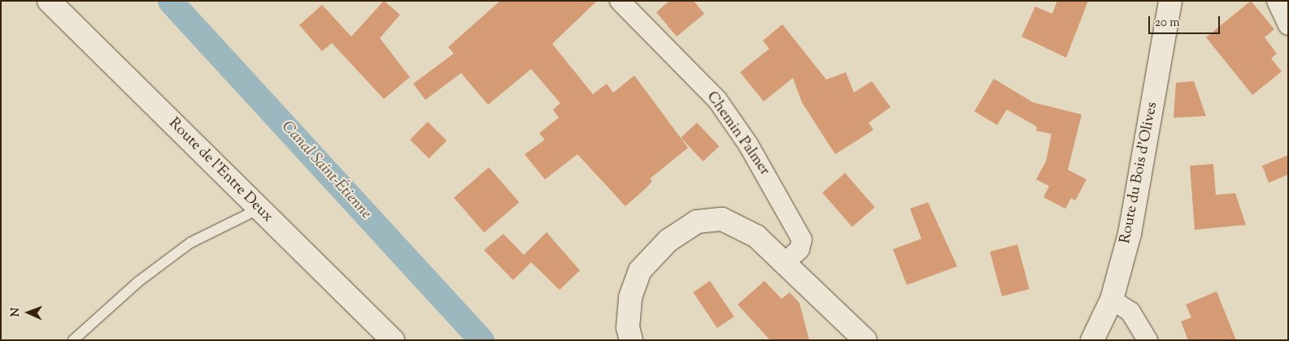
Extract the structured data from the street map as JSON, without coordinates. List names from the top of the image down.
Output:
{
  "streets": {
    "street": ["Chemin Palmer", "Route de l'Entre Deux", "Route du Bois d'Olives"]
  },
  "water": ["Canal Saint-Étienne"],
  "scale_bar": "20 m",
  "north": "left"
}
